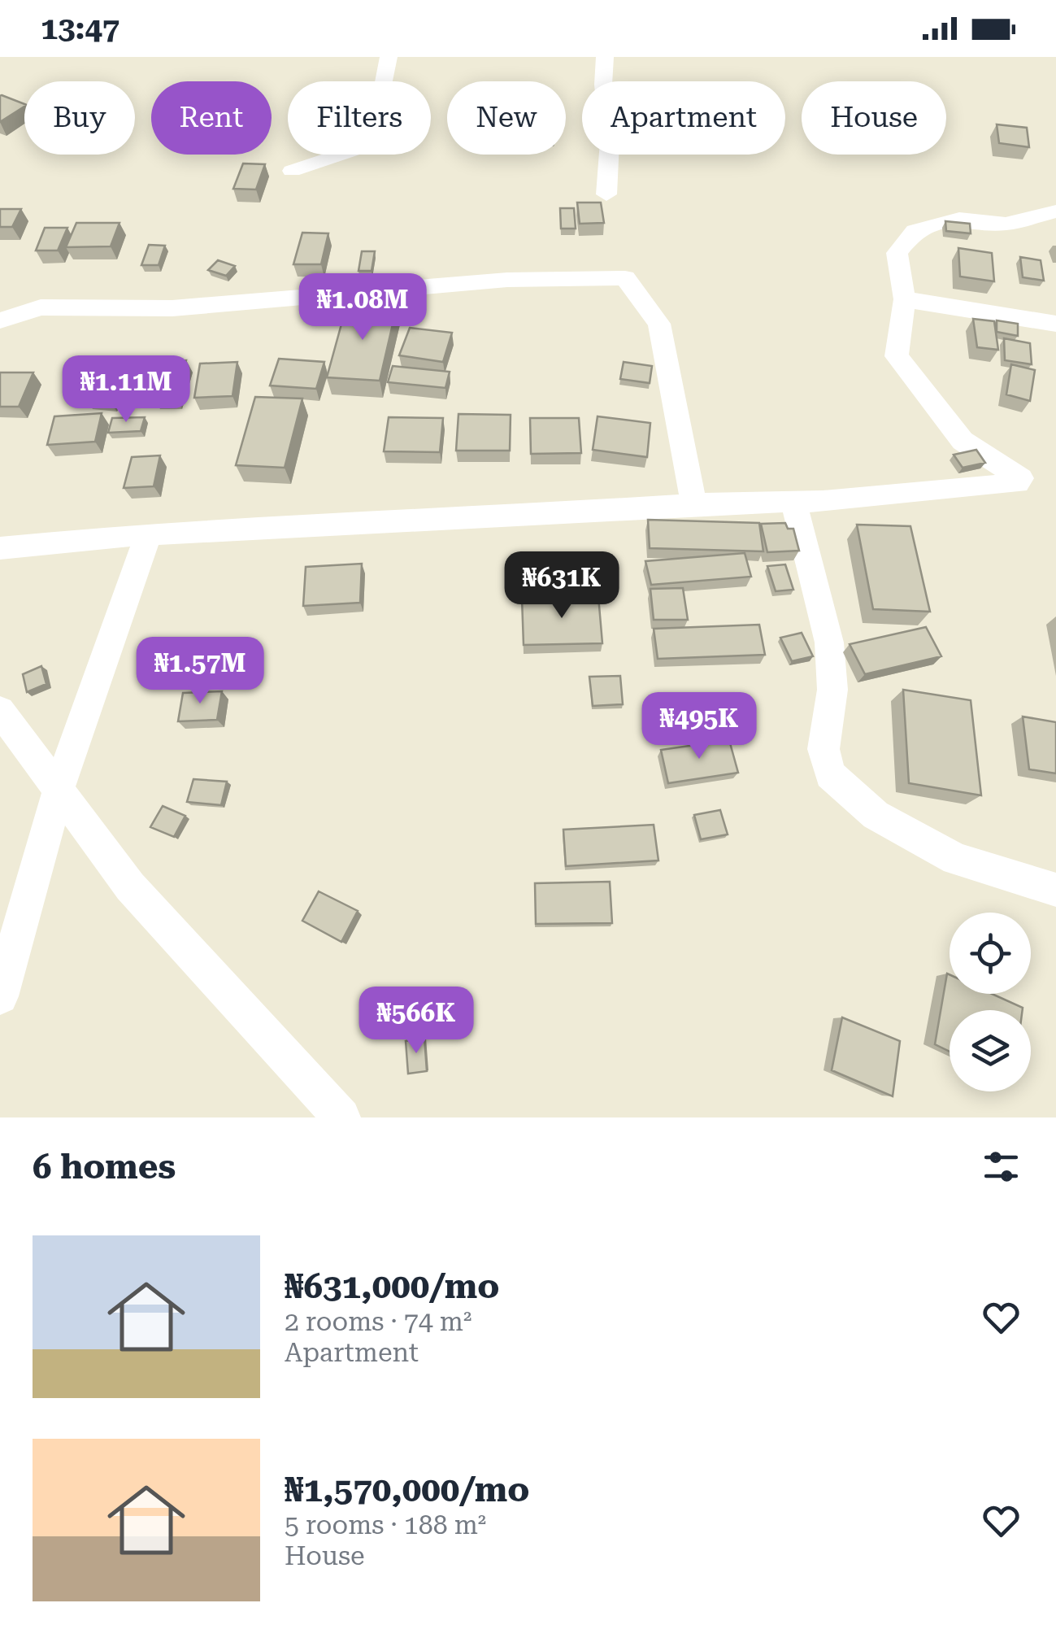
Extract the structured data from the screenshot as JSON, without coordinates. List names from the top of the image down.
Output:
{
  "page": {
    "status": "13:47",
    "chip": [
      "Buy",
      "Rent",
      "Filters",
      "New",
      "Apartment",
      "House"
    ],
    "price": [
      "₦1.08M",
      "₦1.11M",
      "₦631K",
      "₦1.57M",
      "₦495K",
      "₦566K"
    ],
    "heading": "6 homes",
    "list": [
      {
        "name": "₦631,000/mo",
        "note": "2 rooms · 74 m² · Apartment"
      },
      {
        "name": "₦1,570,000/mo",
        "note": "5 rooms · 188 m² · House"
      }
    ]
  }
}
